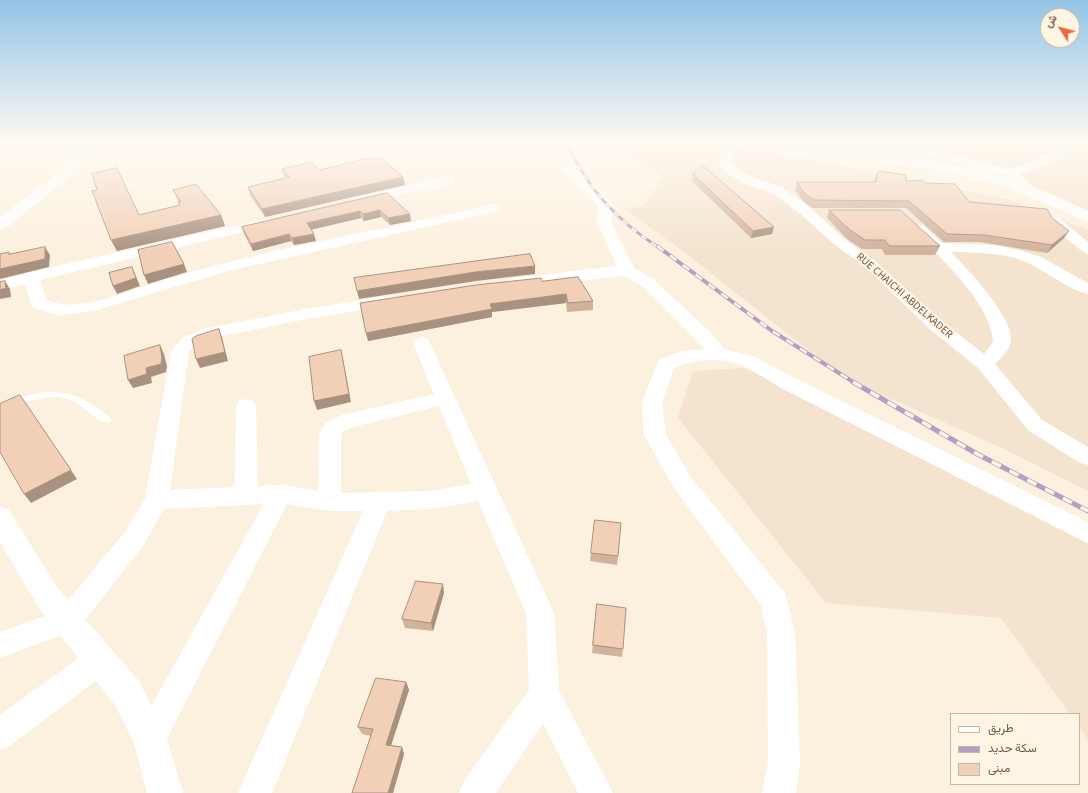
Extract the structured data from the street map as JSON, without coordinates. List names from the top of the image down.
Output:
{
  "streets": {
    "street": ["RUE CHAICHI ABDELKADER"]
  },
  "legend": ["طريق", "سكة حديد", "مبنى"],
  "north": "top left"
}
